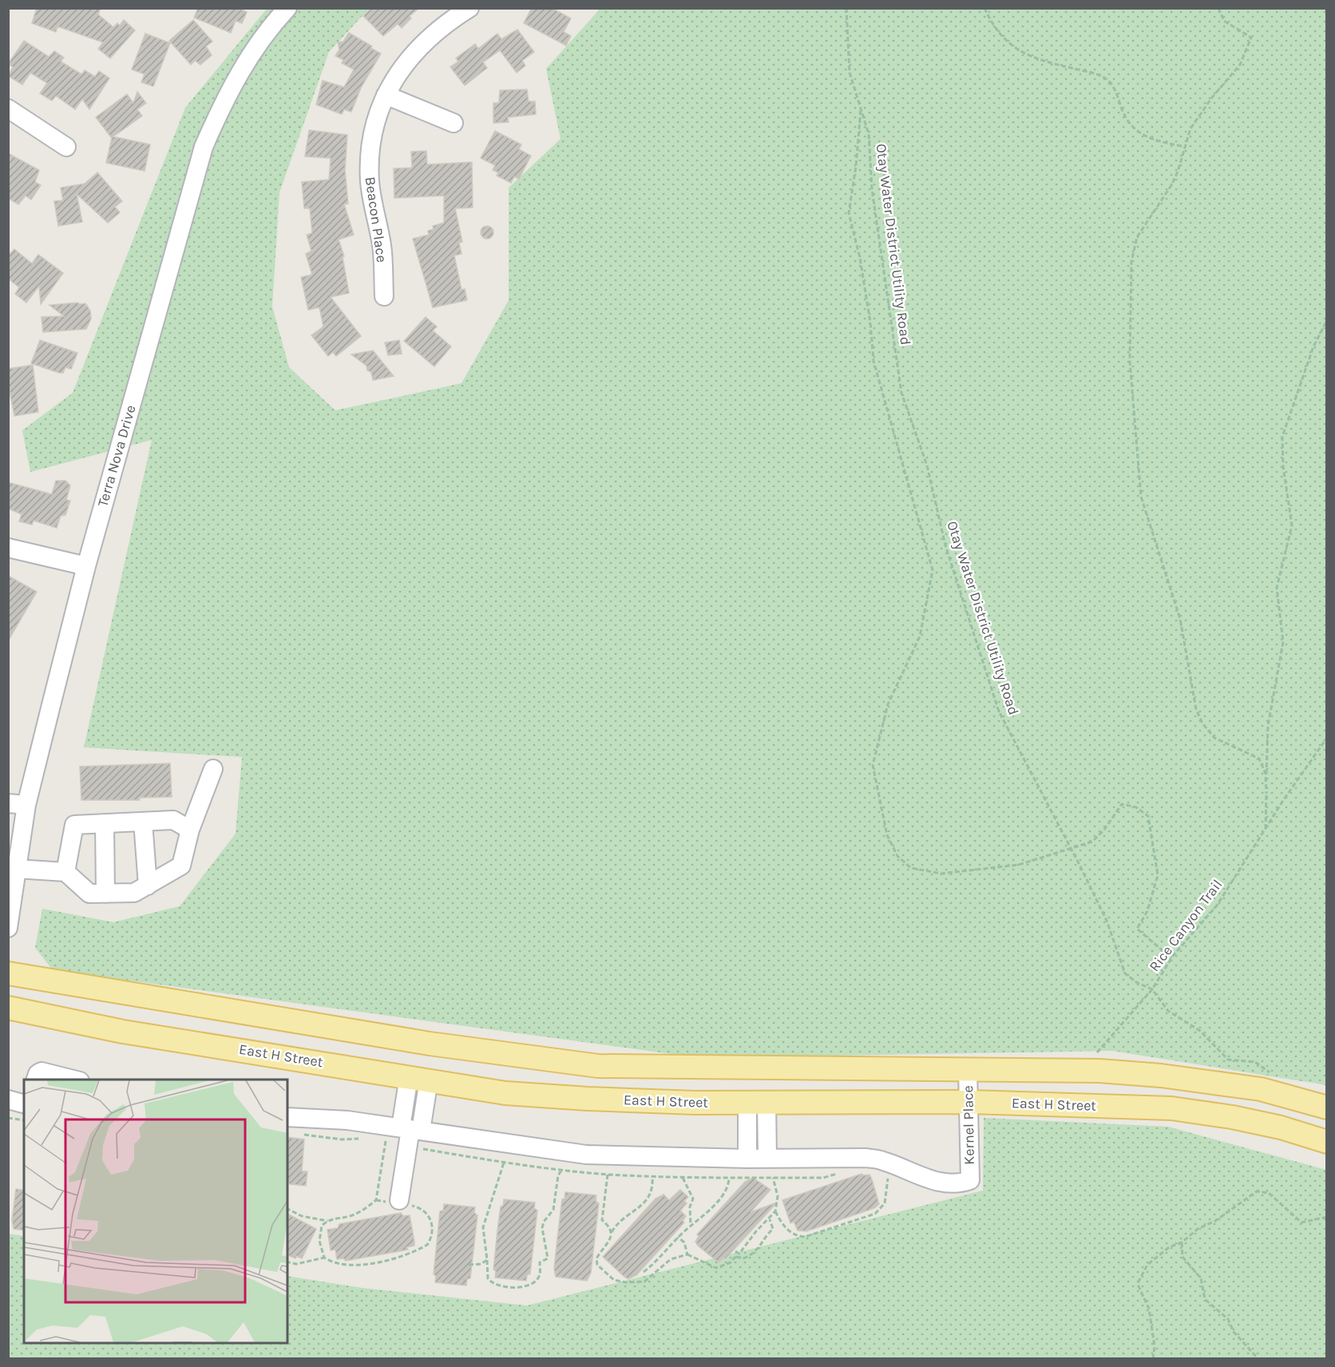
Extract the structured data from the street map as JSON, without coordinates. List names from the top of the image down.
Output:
{
  "streets": {
    "main road": ["East H Street"],
    "street": ["Beacon Place", "Terra Nova Drive", "Kernel Place"],
    "path": ["Otay Water District Utility Road", "Rice Canyon Trail"]
  },
  "crossings": [
    ["Otay Water District Utility Road", "Rice Canyon Trail"],
    ["East H Street", "Kernel Place"]
  ]
}
